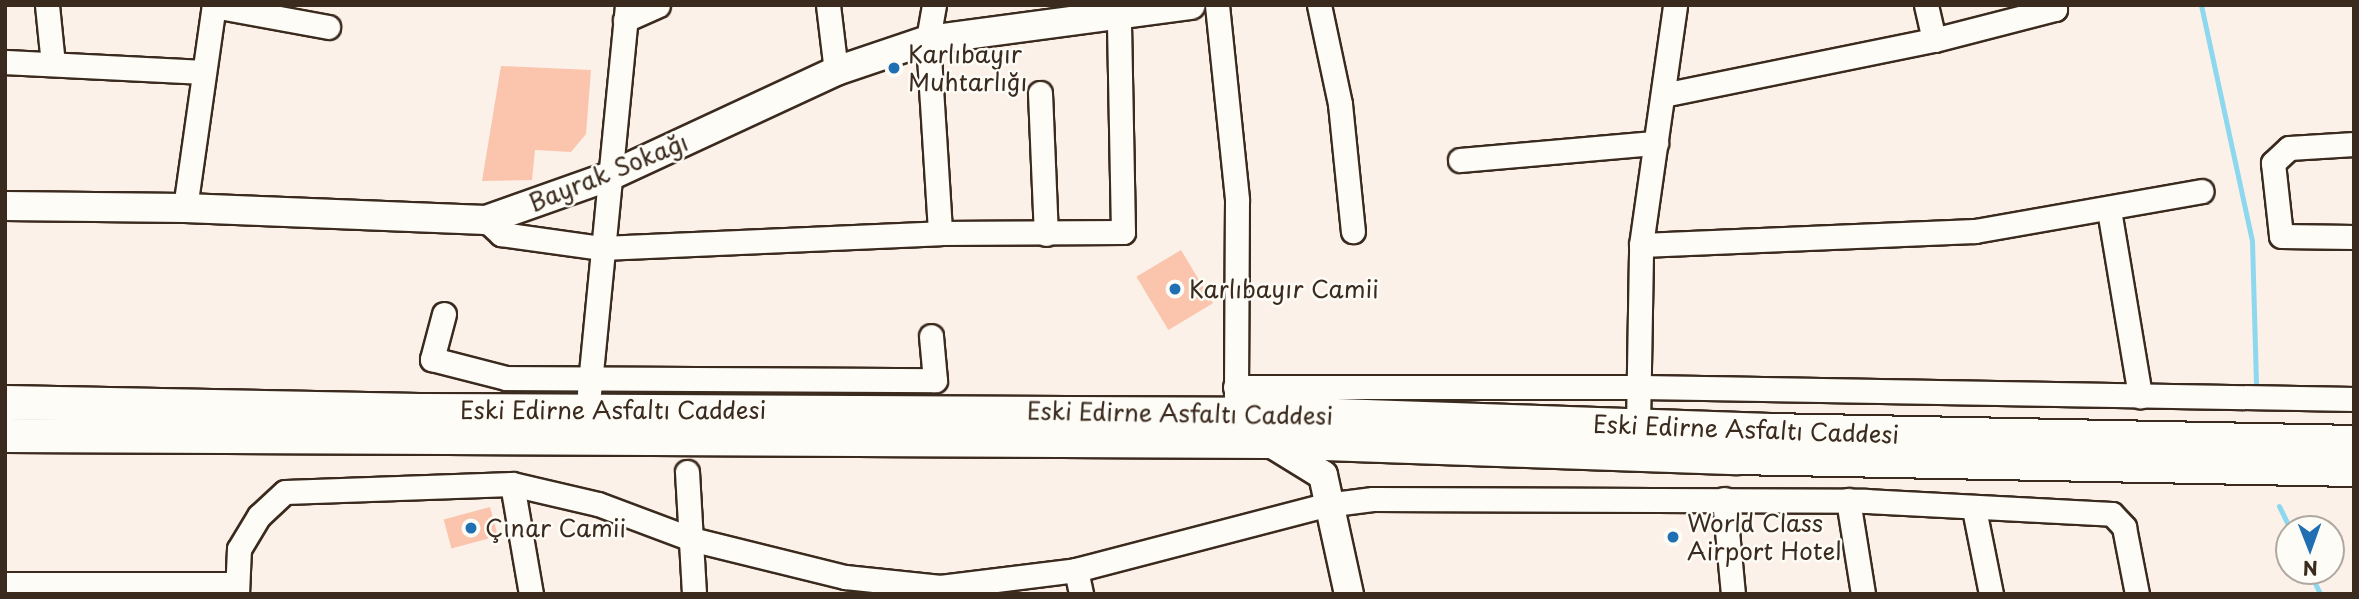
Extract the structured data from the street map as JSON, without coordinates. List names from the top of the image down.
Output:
{
  "streets": {
    "highway": ["Eski Edirne Asfaltı Caddesi"],
    "main road": ["Bayrak Sokağı"]
  },
  "places": [
    "Karlıbayır Muhtarlığı",
    "Karlıbayır Camii",
    "Çınar Camii",
    "World Class Airport Hotel"
  ],
  "north": "bottom"
}
